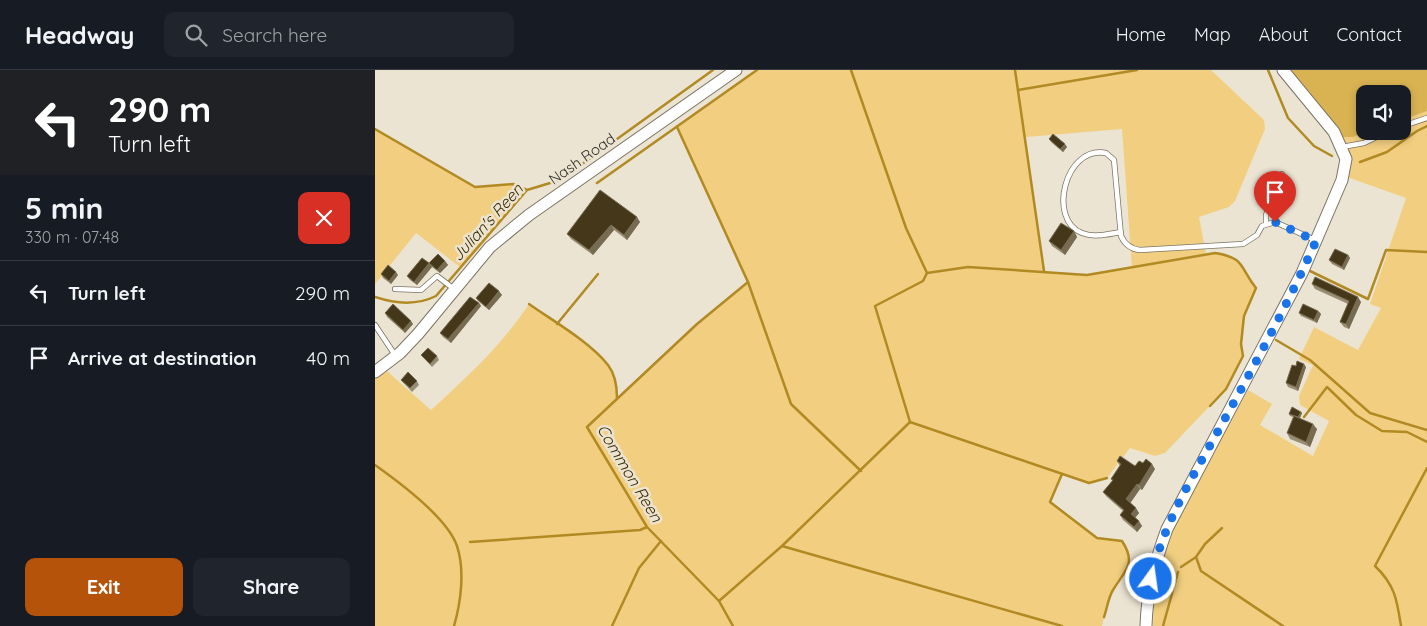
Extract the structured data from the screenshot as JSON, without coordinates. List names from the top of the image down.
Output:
{
  "streets": {
    "street": ["Nash Road"]
  },
  "water": ["Julian's Reen", "Common Reen"],
  "page": {
    "header": "Headway",
    "search": "Search here",
    "nav": [
      "Home",
      "Map",
      "About",
      "Contact"
    ],
    "turn": ["290 m", "Turn left"],
    "heading": ["5 min", "330 m · 07:48"],
    "list": [
      {
        "name": "Turn left",
        "value": "290 m"
      },
      {
        "name": "Arrive at destination",
        "value": "40 m"
      }
    ],
    "buttons": ["Exit", "Share"]
  }
}
